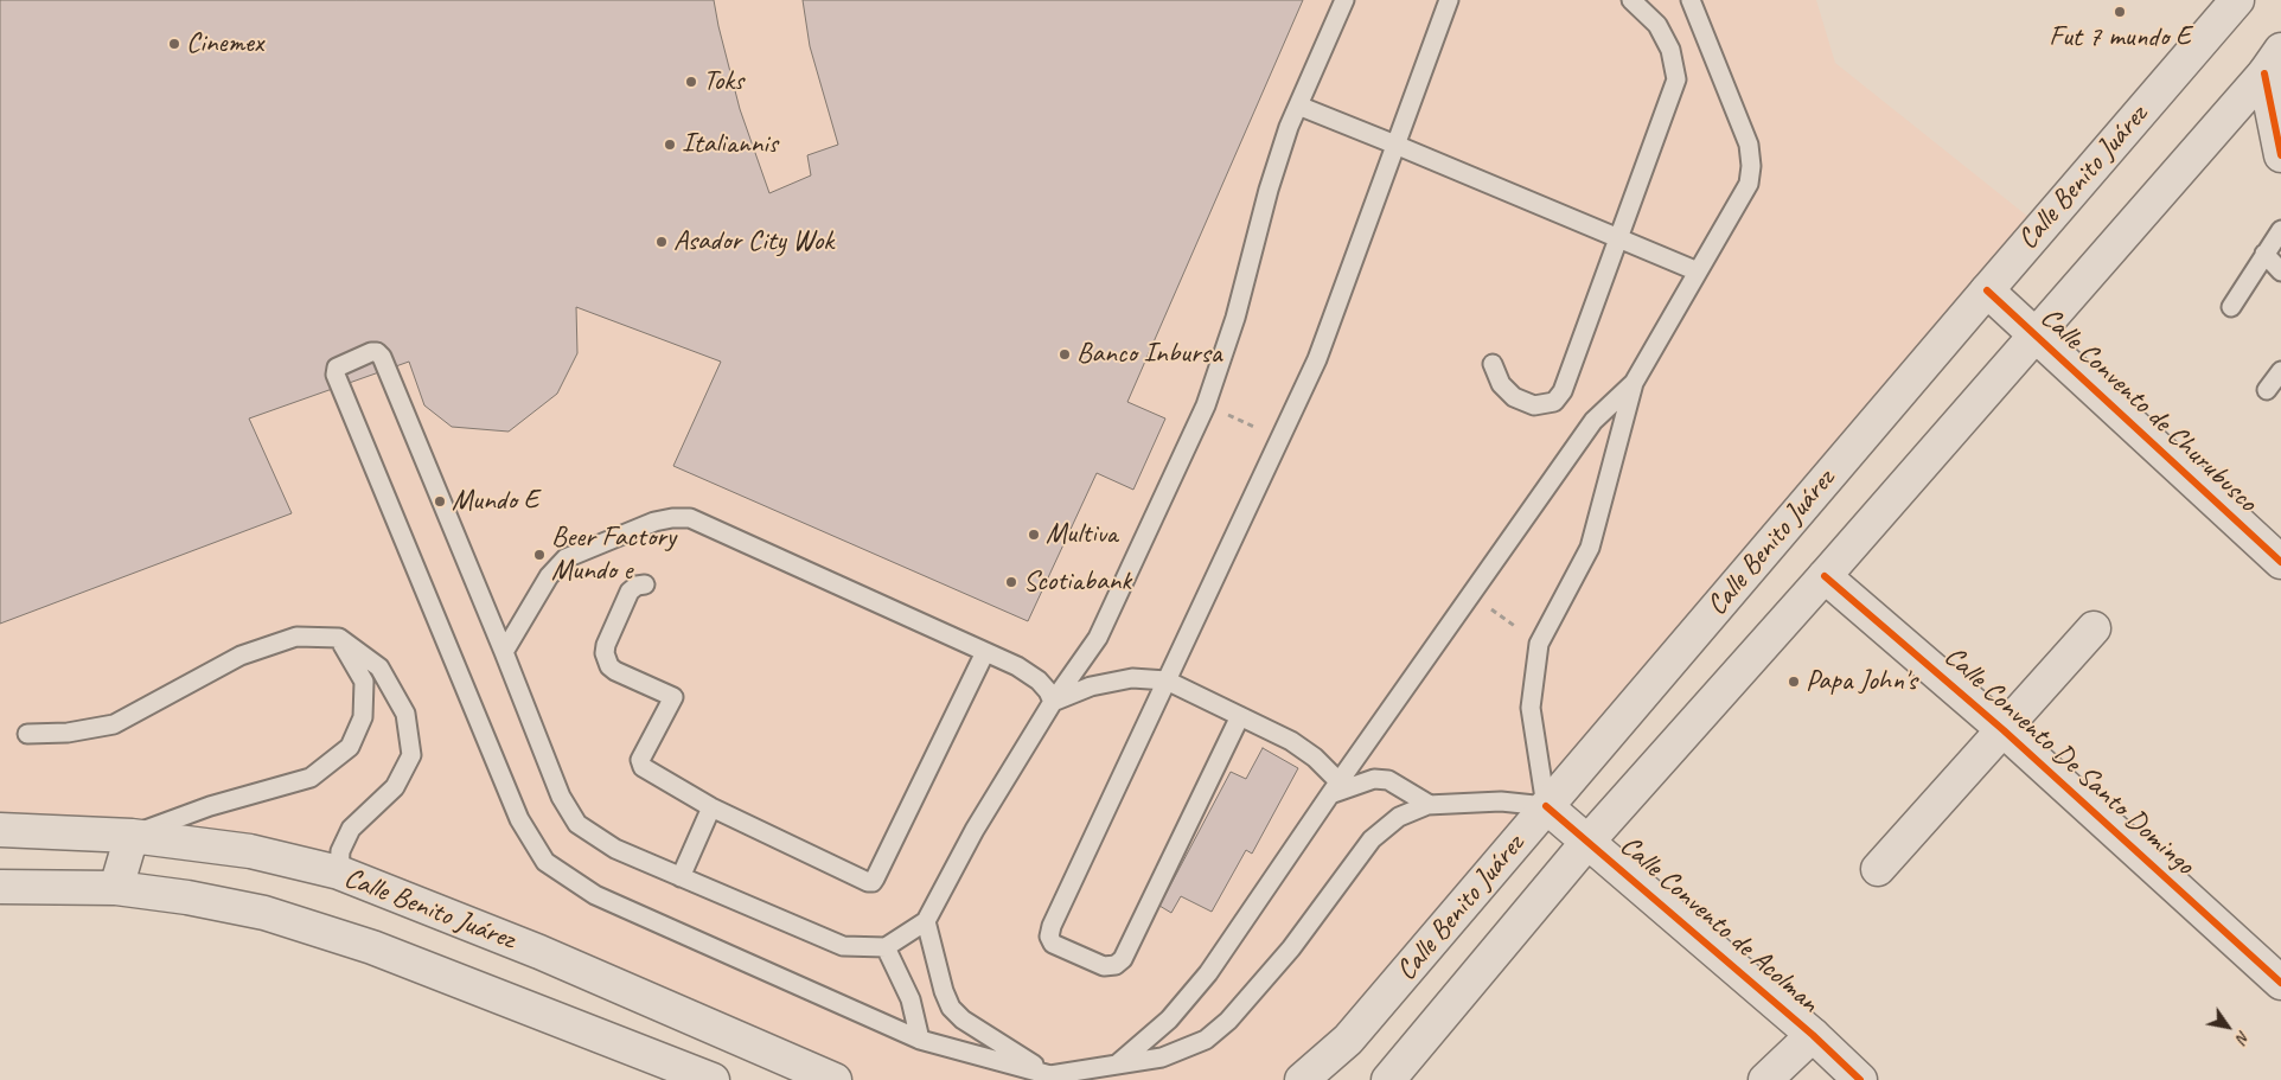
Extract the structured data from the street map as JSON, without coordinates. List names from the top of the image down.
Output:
{
  "streets": {
    "main road": [
      "Calle Benito Juárez",
      "Calle Convento de Churubusco",
      "Calle Convento De Santo Domingo",
      "Calle Convento de Acolman"
    ]
  },
  "crossings": [
    ["Calle Benito Juárez", "Calle Convento de Churubusco"],
    ["Calle Benito Juárez", "Calle Convento De Santo Domingo"],
    ["Calle Benito Juárez", "Calle Convento de Acolman"]
  ],
  "places": [
    "Fut 7 mundo E",
    "Cinemex",
    "Toks",
    "Italiannis",
    "Asador City Wok",
    "Banco Inbursa",
    "Mundo E",
    "Multiva",
    "Beer Factory Mundo e",
    "Scotiabank",
    "Papa John's"
  ],
  "north": "bottom right"
}
